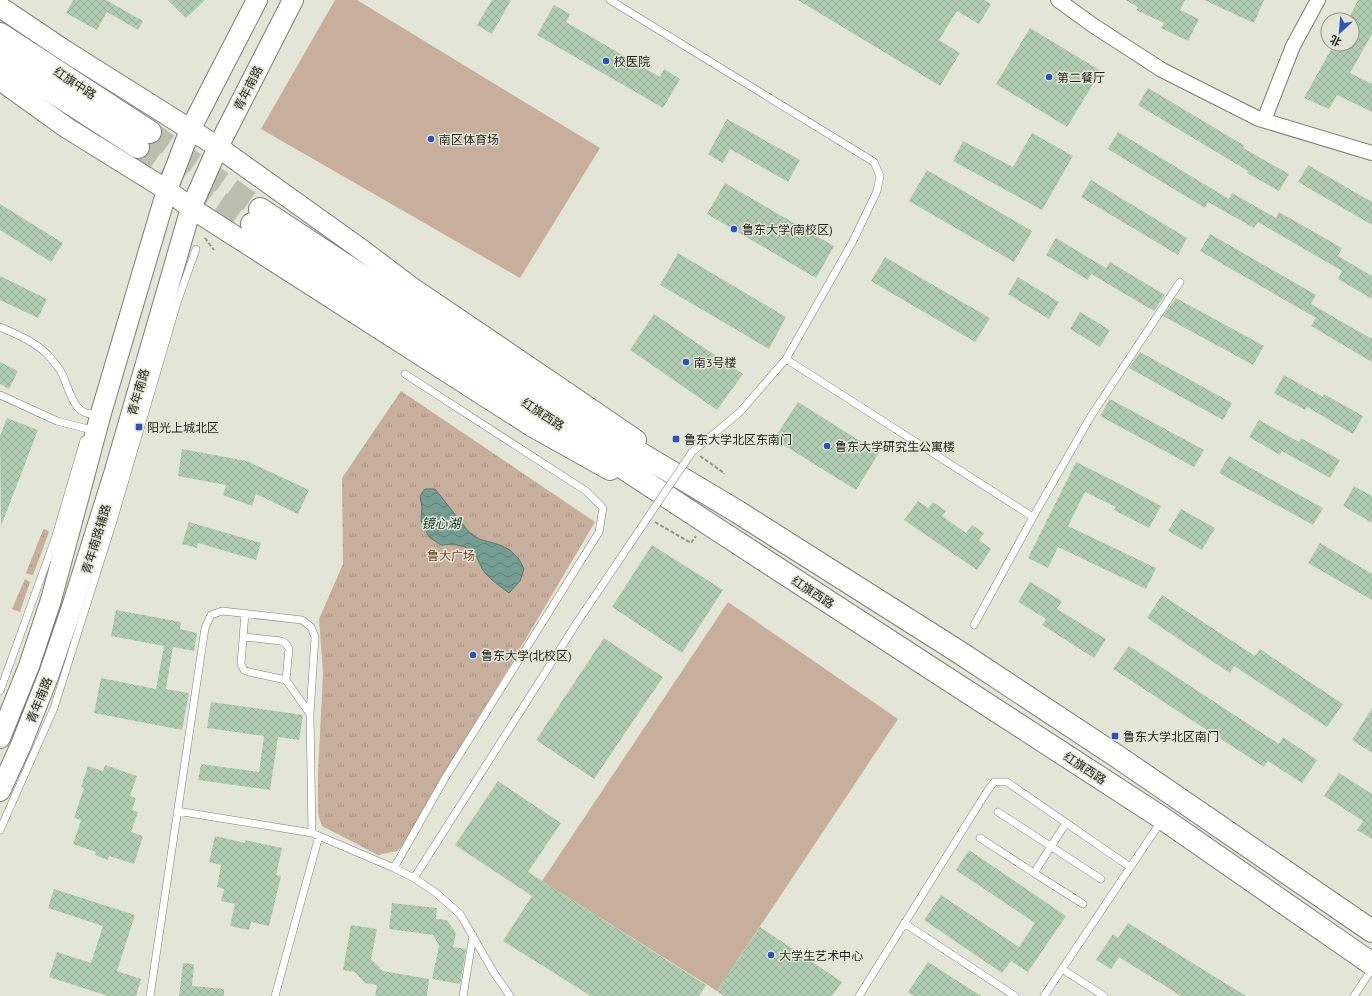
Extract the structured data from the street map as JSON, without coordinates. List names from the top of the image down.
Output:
{
  "streets": {
    "main road": ["红旗中路", "青年南路", "红旗西路"],
    "lane": ["青年南路辅路"]
  },
  "water": ["镜心湖"],
  "parks": ["鲁大广场"],
  "places": {
    "other": [
      "校医院",
      "第二餐厅",
      "南区体育场",
      "鲁东大学(南校区)",
      "南3号楼",
      "鲁东大学研究生公寓楼",
      "鲁东大学(北校区)",
      "大学生艺术中心"
    ],
    "transit": ["阳光上城北区", "鲁东大学北区东南门", "鲁东大学北区南门"]
  },
  "north": "bottom left"
}
